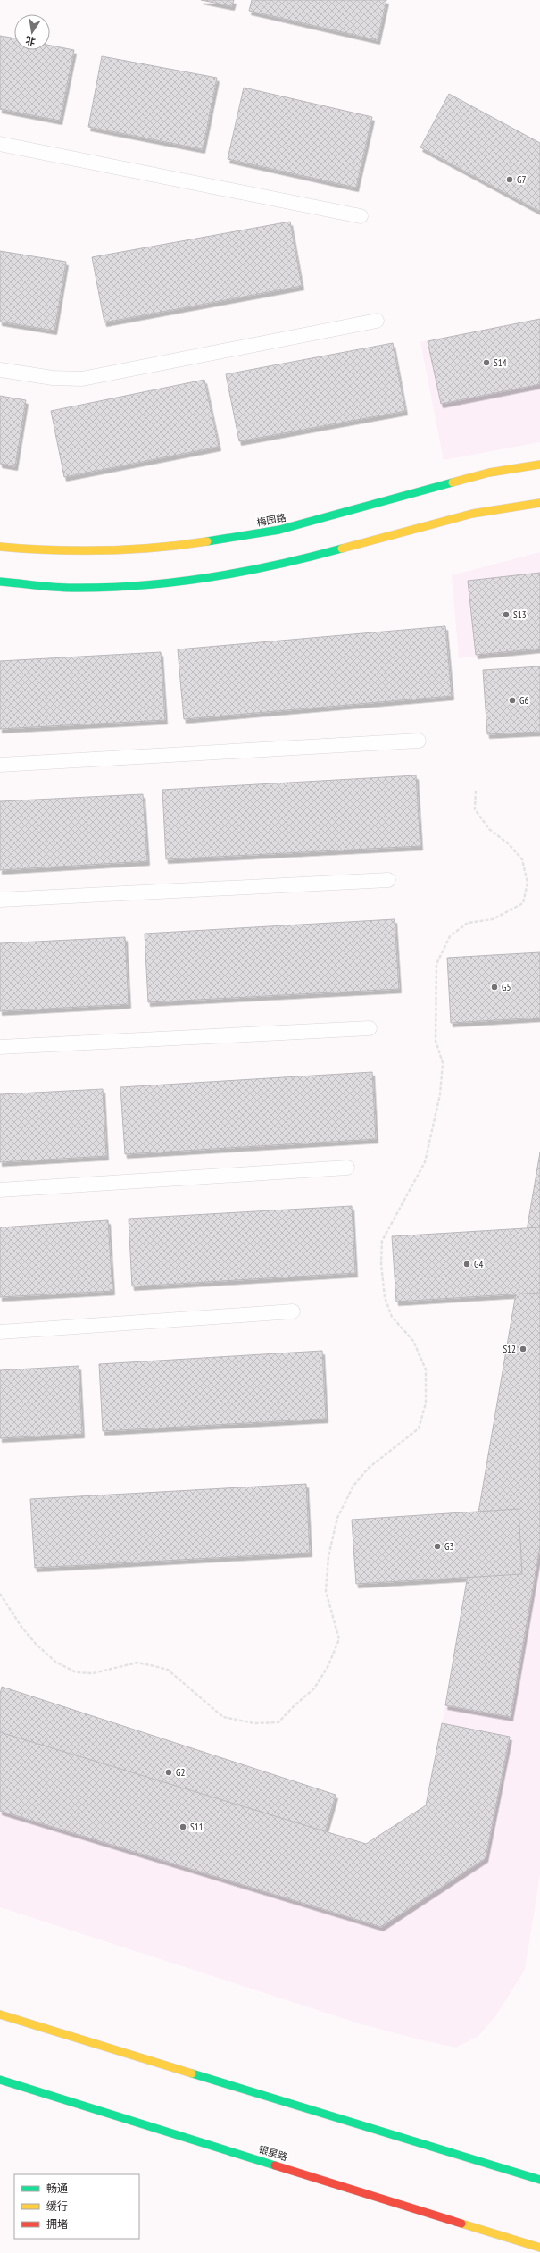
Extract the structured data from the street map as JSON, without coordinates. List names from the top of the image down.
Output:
{
  "streets": {
    "main road": ["梅园路", "银星路"]
  },
  "places": [
    "G7",
    "S14",
    "S13",
    "G6",
    "G5",
    "G4",
    "S12",
    "G3",
    "G2",
    "S11"
  ],
  "legend": ["畅通", "缓行", "拥堵"],
  "north": "bottom"
}
